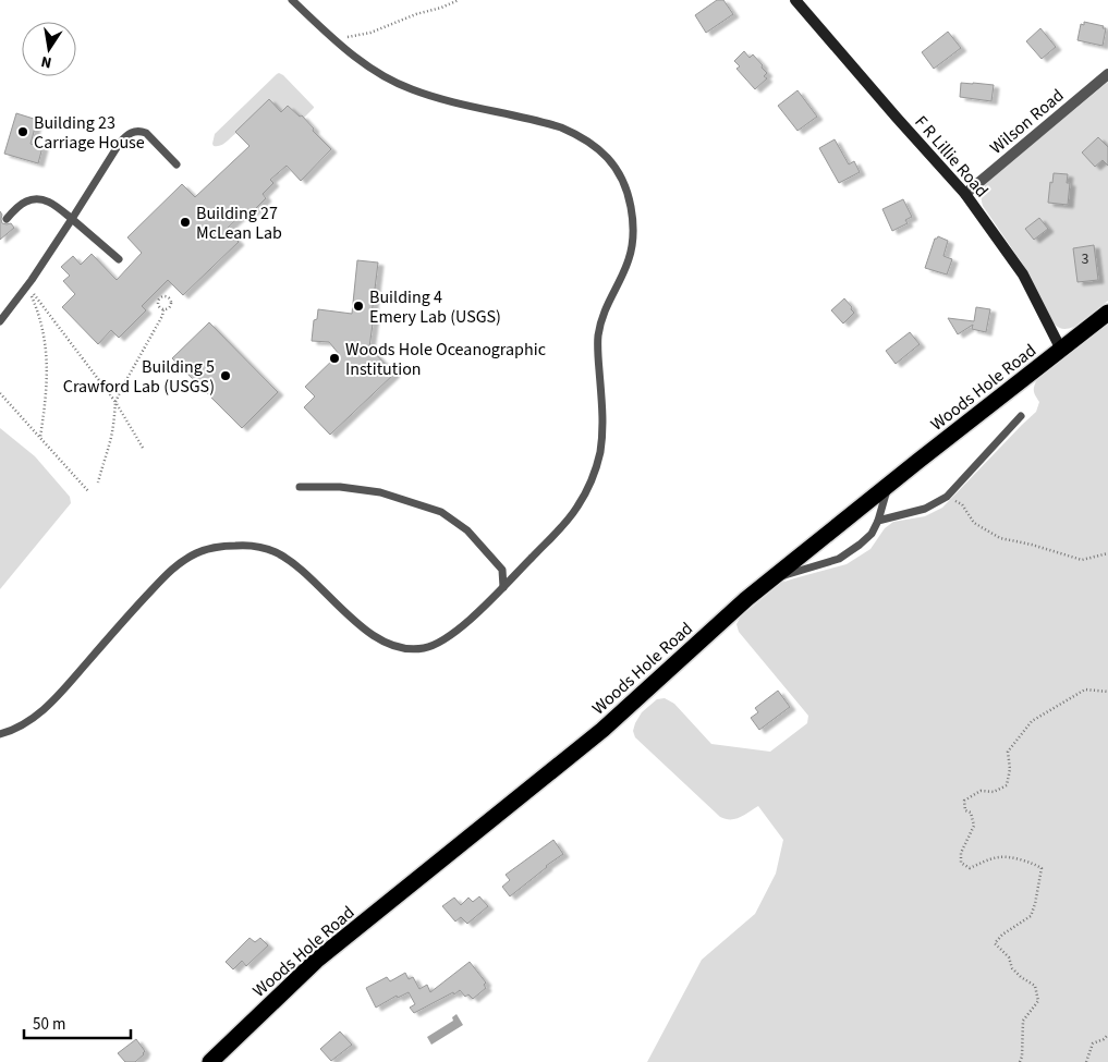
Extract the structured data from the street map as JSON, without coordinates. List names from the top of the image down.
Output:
{
  "streets": {
    "highway": ["Woods Hole Road"],
    "street": ["Wilson Road", "F R Lillie Road"]
  },
  "crossings": [
    ["Wilson Road", "F R Lillie Road"],
    ["F R Lillie Road", "Woods Hole Road"]
  ],
  "places": [
    "Building 23 Carriage House",
    "Building 27 McLean Lab",
    "Building 4 Emery Lab (USGS)",
    "Woods Hole Oceanographic Institution",
    "Building 5 Crawford Lab (USGS)"
  ],
  "house_numbers": ["3"],
  "scale_bar": "50 m",
  "north": "bottom"
}
